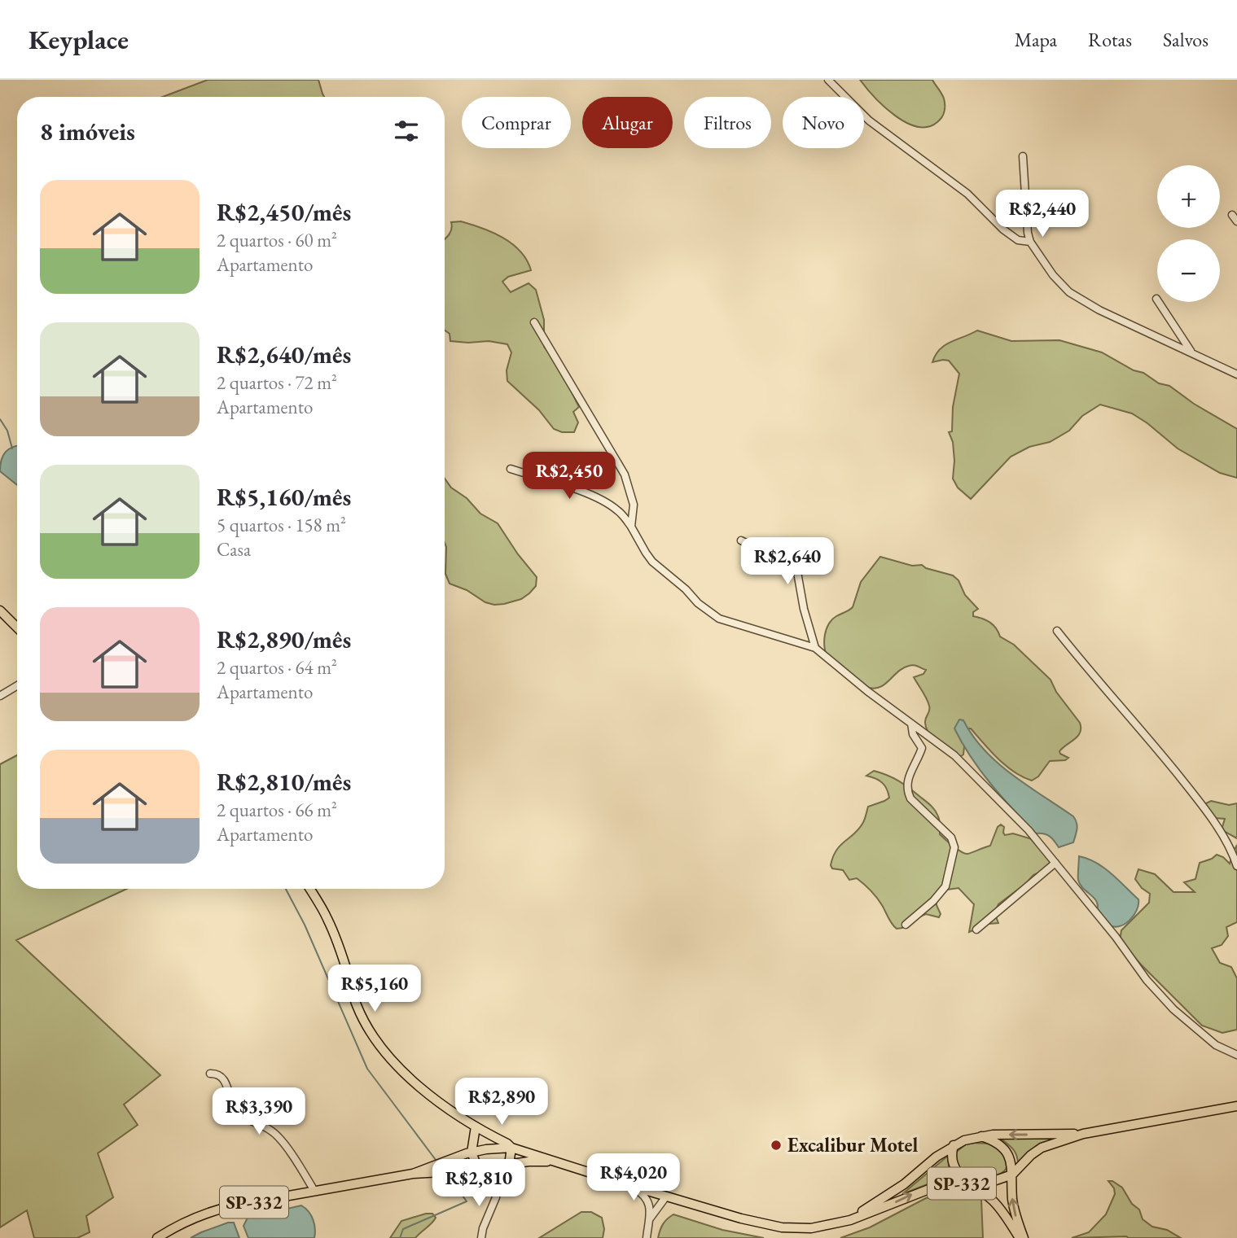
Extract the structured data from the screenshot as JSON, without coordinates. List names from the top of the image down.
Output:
{
  "streets": {
    "main road": ["SP-332"]
  },
  "places": ["Excalibur Motel"],
  "page": {
    "header": "Keyplace",
    "nav": ["Mapa", "Rotas", "Salvos"],
    "chip": [
      "Comprar",
      "Alugar",
      "Filtros",
      "Novo"
    ],
    "heading": "8 imóveis",
    "map_buttons": ["+", "−"],
    "list": [
      {
        "name": "R$2,450/mês",
        "note": "2 quartos · 60 m² · Apartamento"
      },
      {
        "name": "R$2,640/mês",
        "note": "2 quartos · 72 m² · Apartamento"
      },
      {
        "name": "R$5,160/mês",
        "note": "5 quartos · 158 m² · Casa"
      },
      {
        "name": "R$2,890/mês",
        "note": "2 quartos · 64 m² · Apartamento"
      },
      {
        "name": "R$2,810/mês",
        "note": "2 quartos · 66 m² · Apartamento"
      }
    ],
    "price": [
      "R$2,440",
      "R$2,450",
      "R$2,640",
      "R$5,160",
      "R$2,890",
      "R$3,390",
      "R$4,020",
      "R$2,810"
    ]
  }
}
